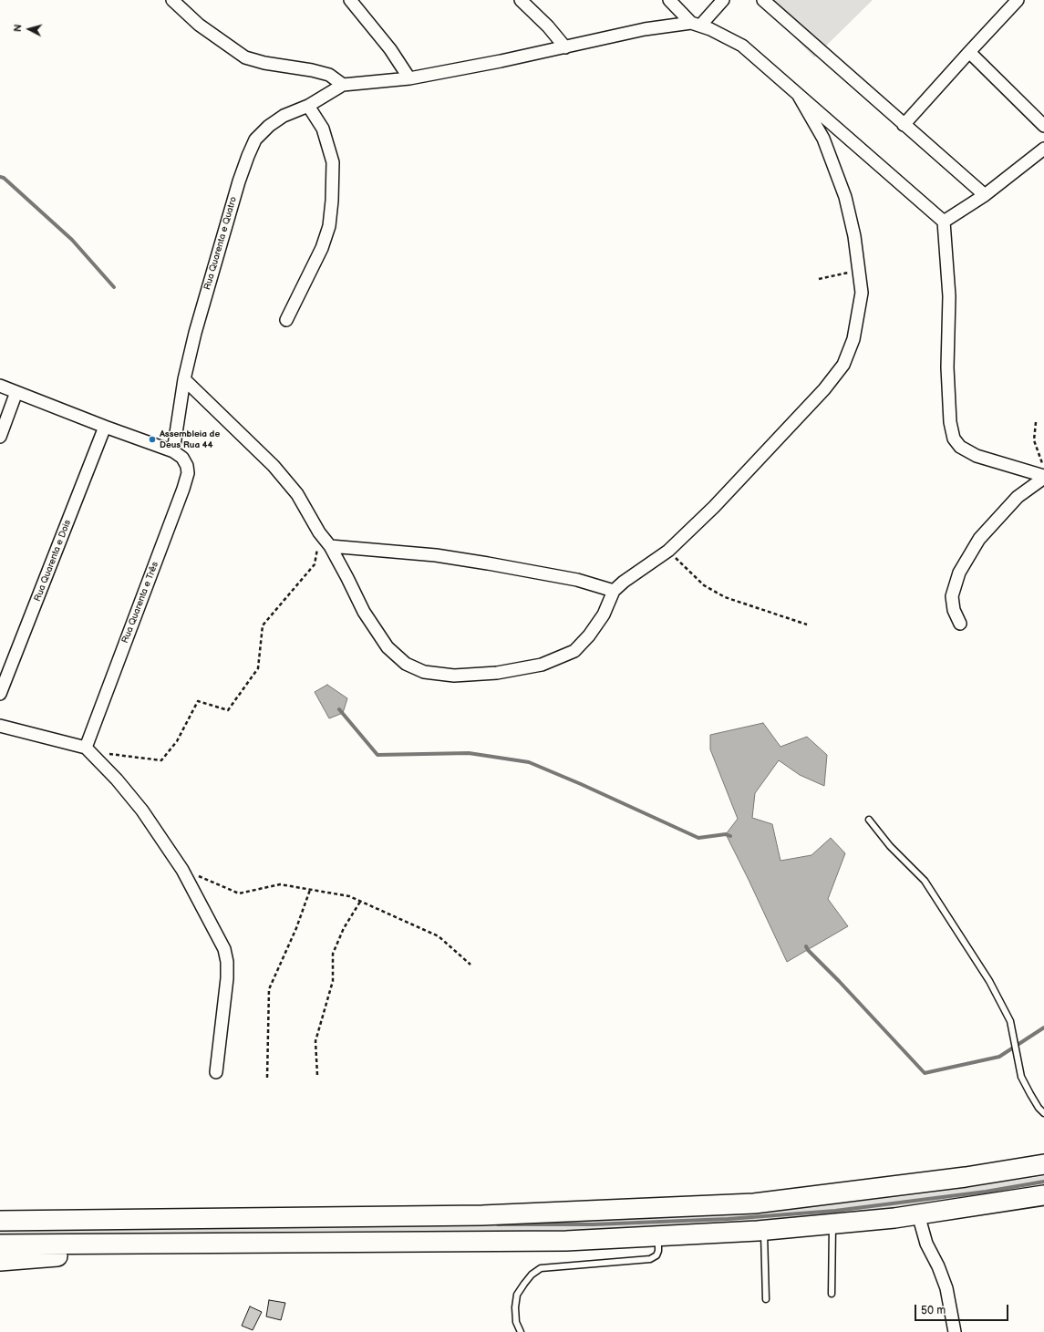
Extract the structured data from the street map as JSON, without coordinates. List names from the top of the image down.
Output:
{
  "streets": {
    "street": ["Rua Quarenta e Quatro", "Rua Quarenta e Dois", "Rua Quarenta e Três"]
  },
  "crossings": [
    ["Rua Quarenta e Quatro", "Rua Quarenta e Três"]
  ],
  "places": ["Assembleia de Deus Rua 44"],
  "scale_bar": "50 m",
  "north": "left"
}
